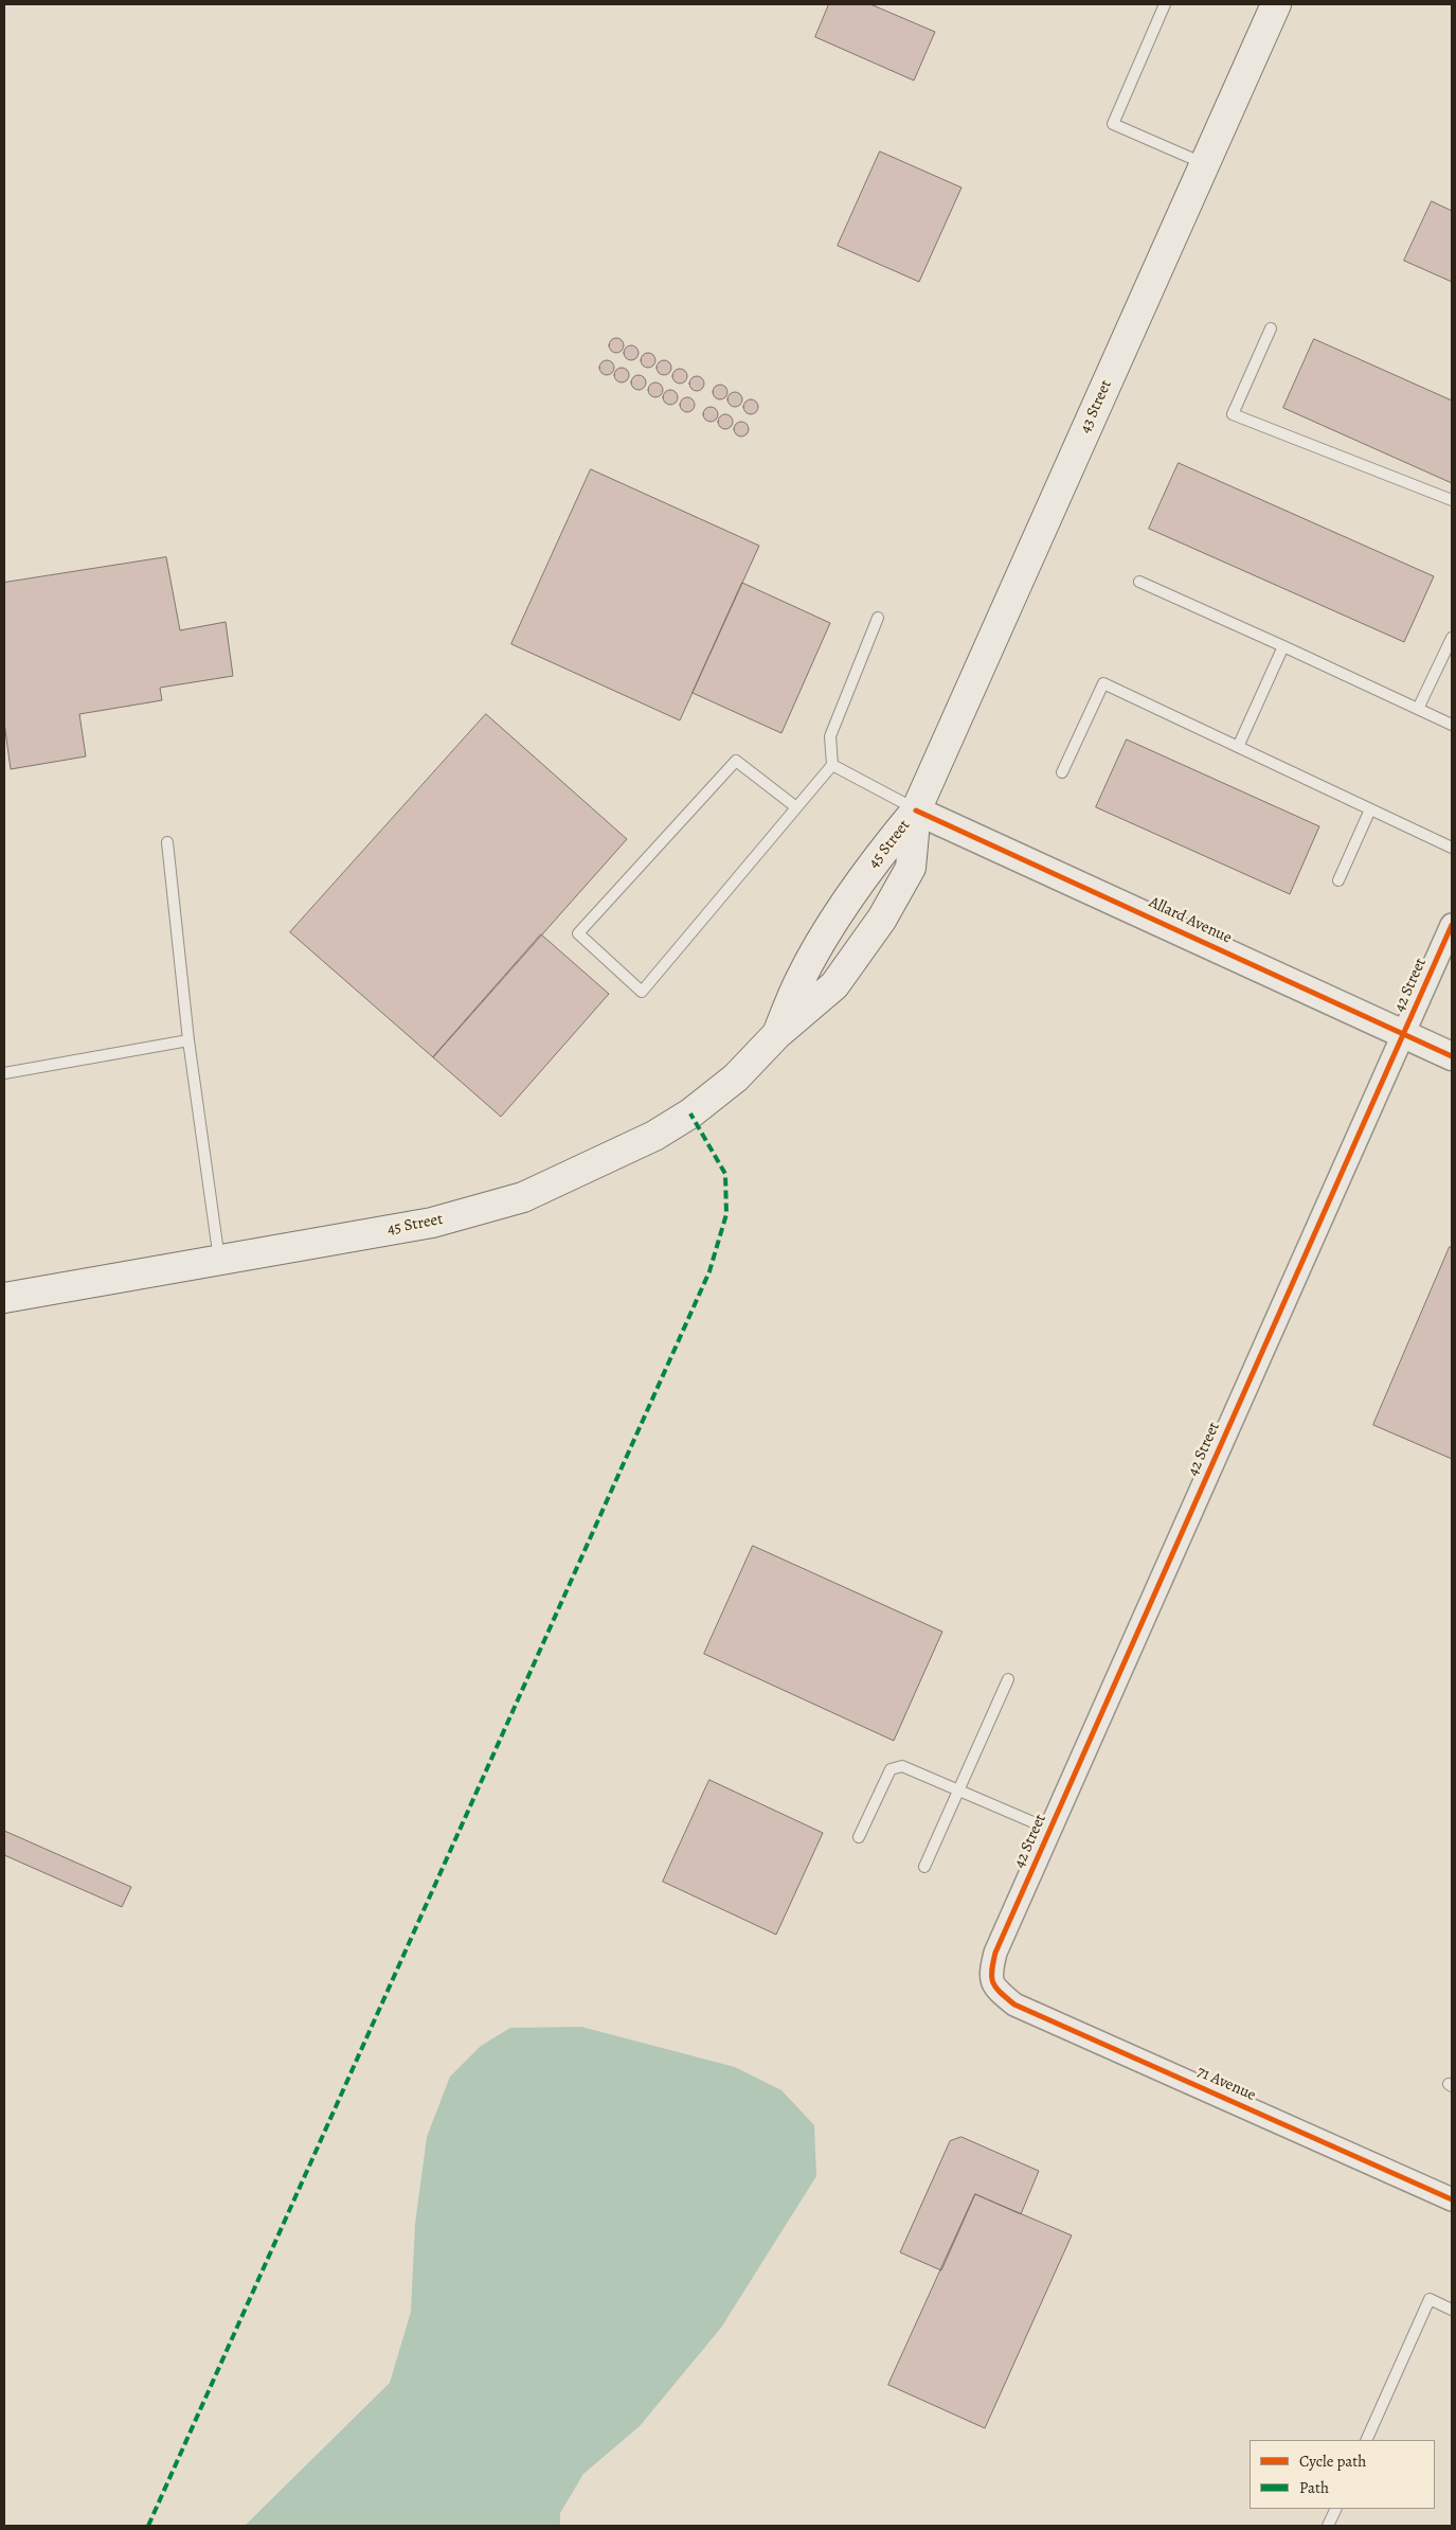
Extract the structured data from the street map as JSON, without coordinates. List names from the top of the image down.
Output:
{
  "streets": {
    "main road": ["43 Street", "45 Street"],
    "street": ["Allard Avenue", "42 Street", "71 Avenue"]
  },
  "crossings": [
    ["43 Street", "45 Street"],
    ["43 Street", "Allard Avenue"],
    ["45 Street", "Allard Avenue"],
    ["Allard Avenue", "42 Street"],
    ["42 Street", "71 Avenue"]
  ],
  "legend": ["Cycle path", "Path"]
}
